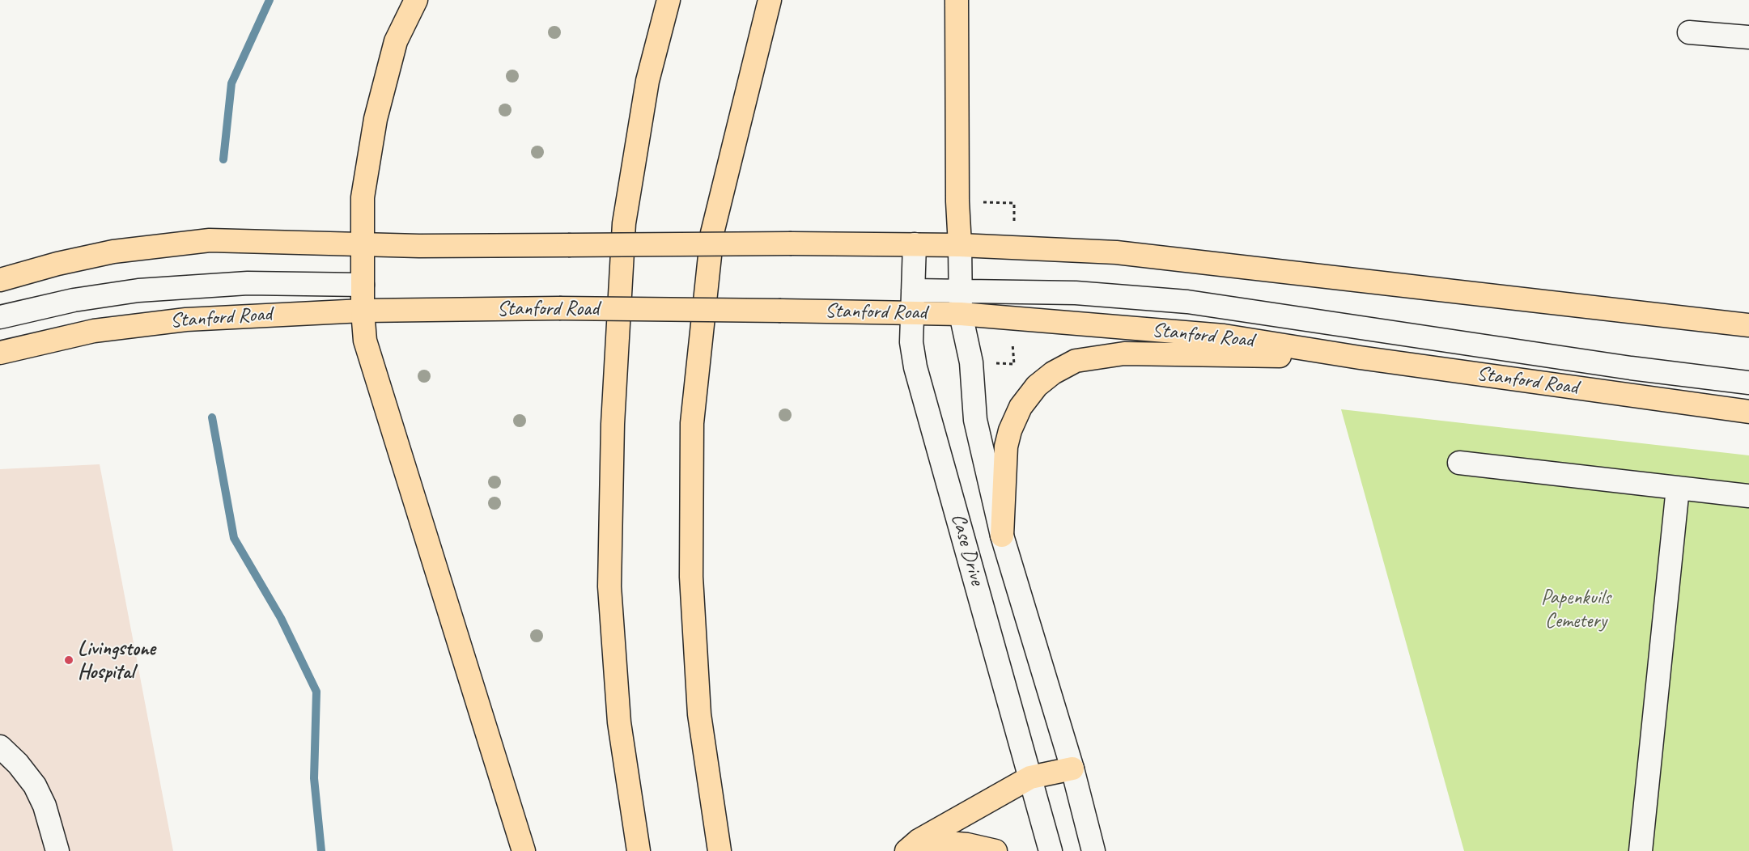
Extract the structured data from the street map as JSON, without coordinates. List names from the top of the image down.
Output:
{
  "streets": {
    "main road": ["Stanford Road"],
    "street": ["Case Drive"]
  },
  "crossings": [
    ["Stanford Road", "Case Drive"]
  ],
  "parks": ["Papenkuils Cemetery"],
  "places": ["Livingstone Hospital"]
}
